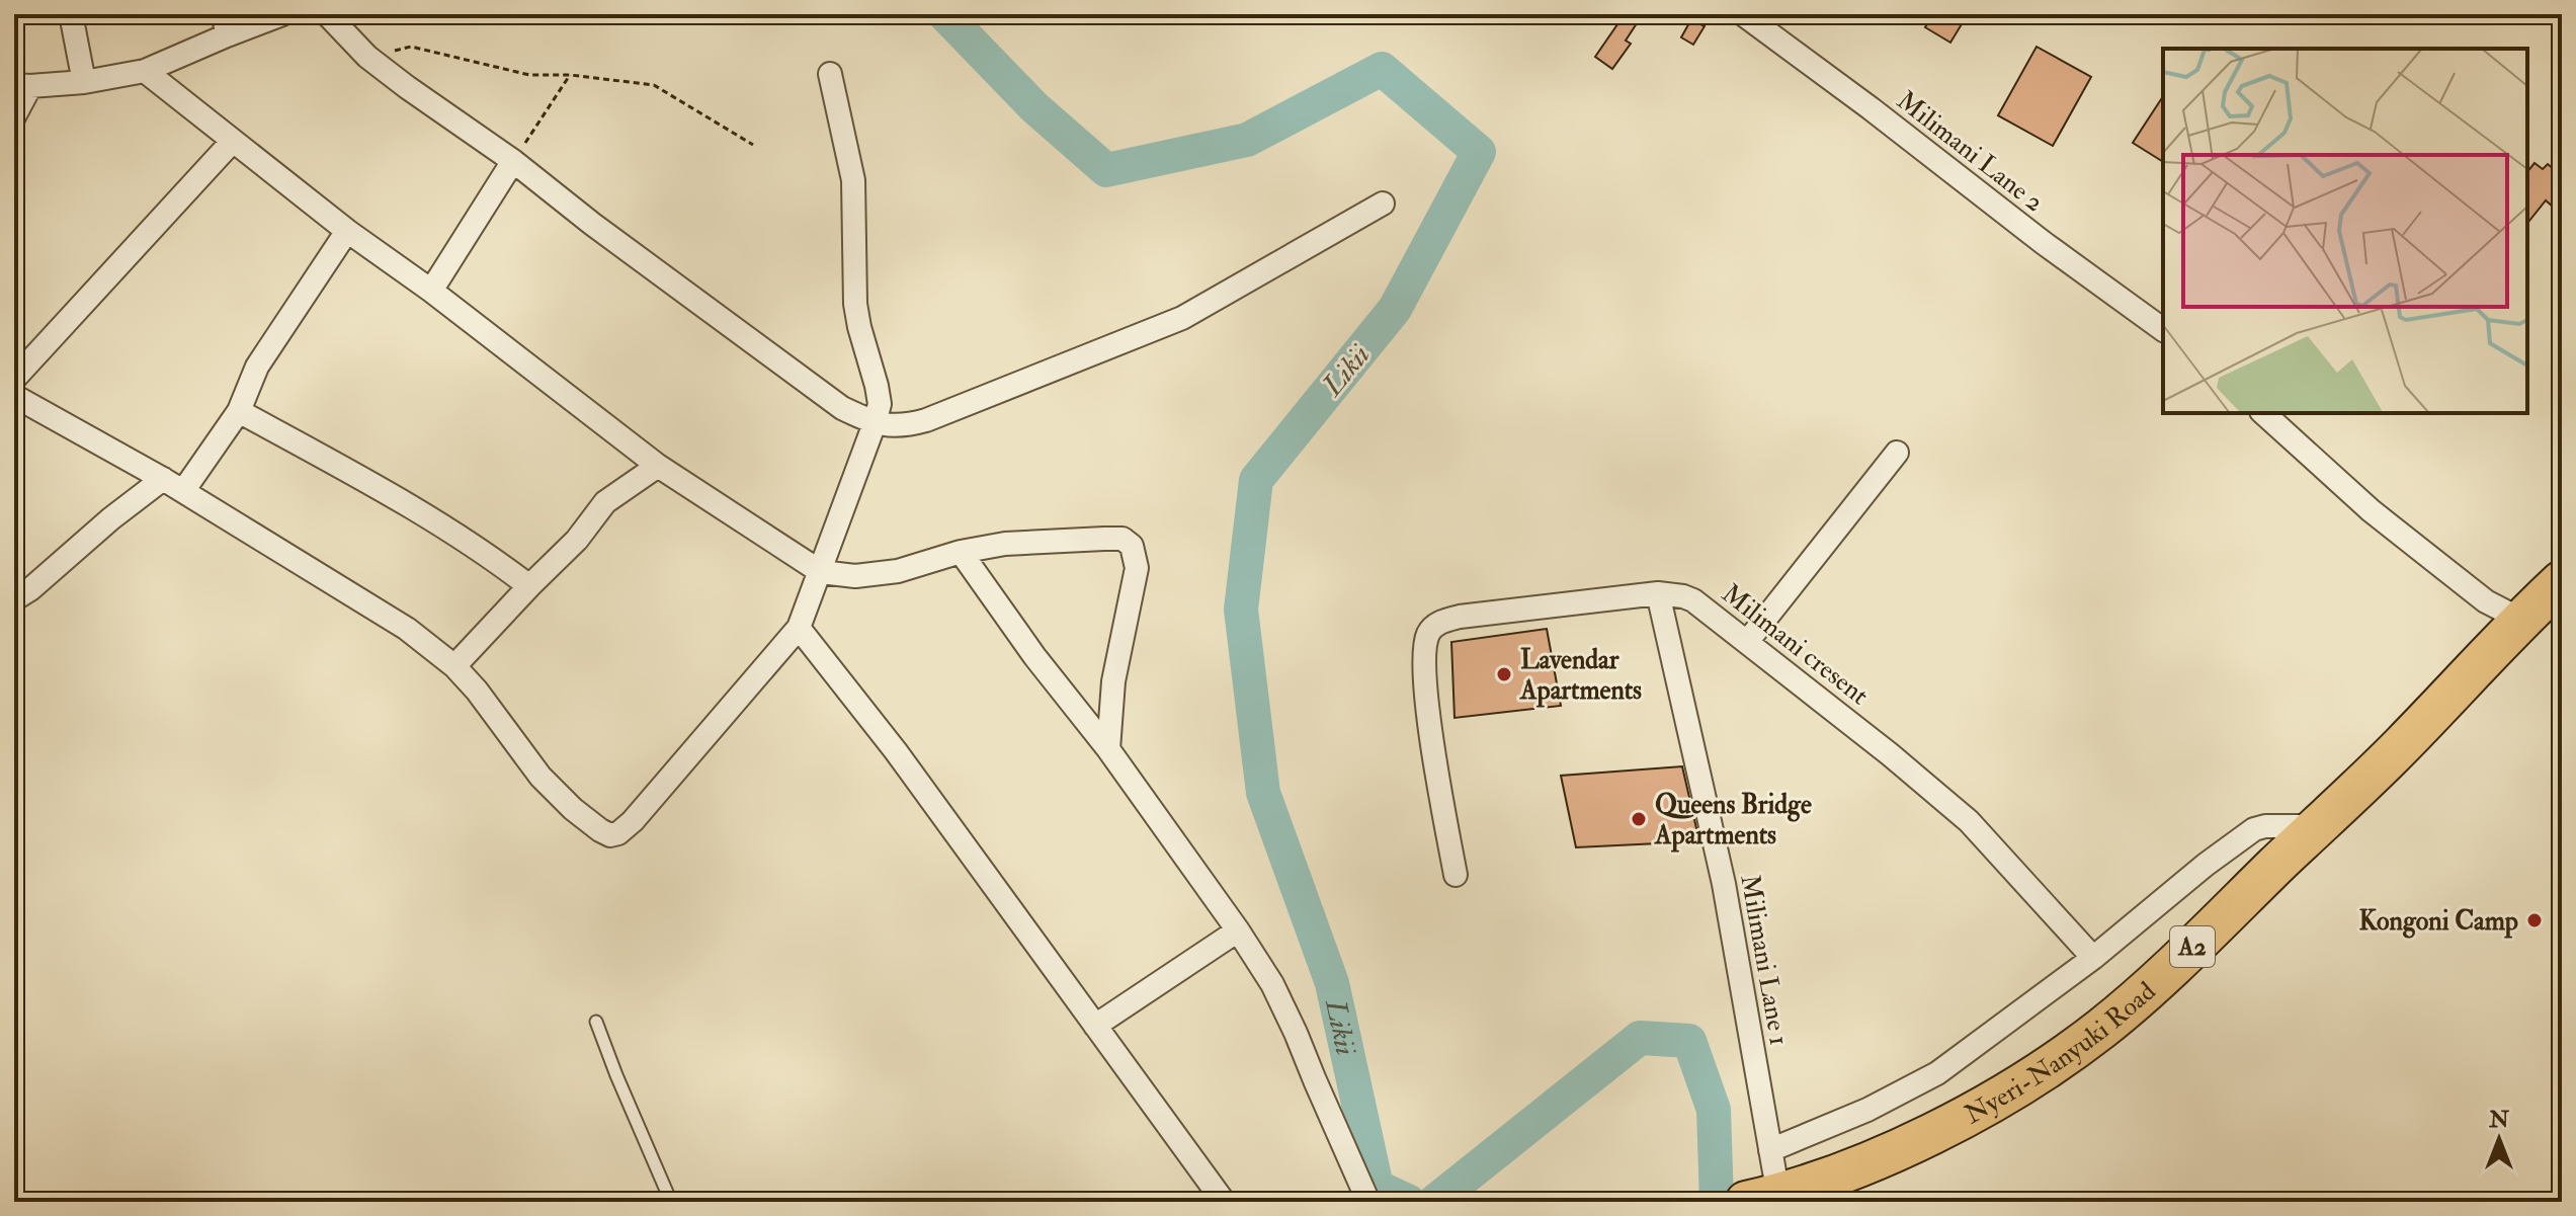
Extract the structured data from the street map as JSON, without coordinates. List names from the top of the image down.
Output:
{
  "streets": {
    "highway": ["A2", "Nyeri-Nanyuki Road"],
    "street": ["Milimani Lane 2", "Milimani cresent", "Milimani Lane 1"]
  },
  "crossings": [
    ["Milimani cresent", "Milimani Lane 1"],
    ["Milimani Lane 1", "Nyeri-Nanyuki Road"]
  ],
  "water": ["Likii"],
  "places": ["Lavendar Apartments", "Queens Bridge Apartments", "Kongoni Camp"],
  "north": "top"
}
